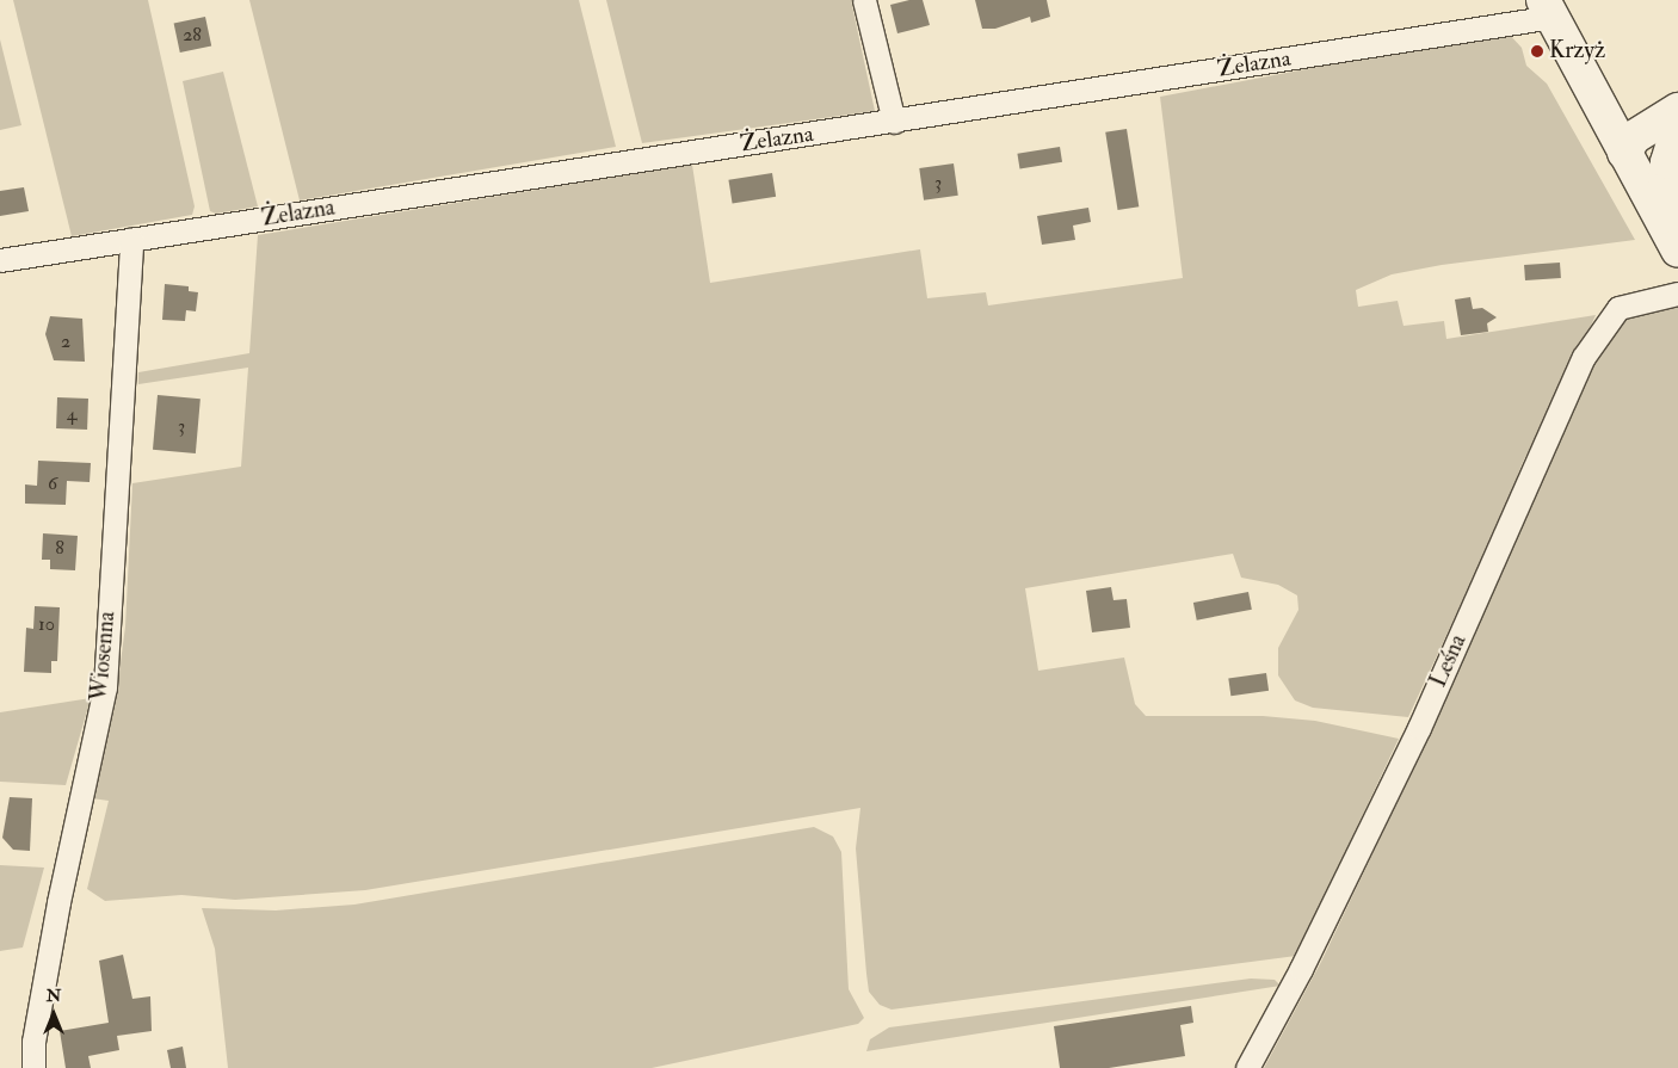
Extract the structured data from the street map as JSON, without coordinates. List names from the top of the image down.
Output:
{
  "streets": {
    "street": ["Żelazna", "Wiosenna", "Leśna"]
  },
  "crossings": [
    ["Żelazna", "Wiosenna"]
  ],
  "places": ["Krzyż"],
  "house_numbers": [
    "28",
    "3",
    "2",
    "4",
    "3",
    "6",
    "8",
    "10"
  ],
  "north": "top"
}
